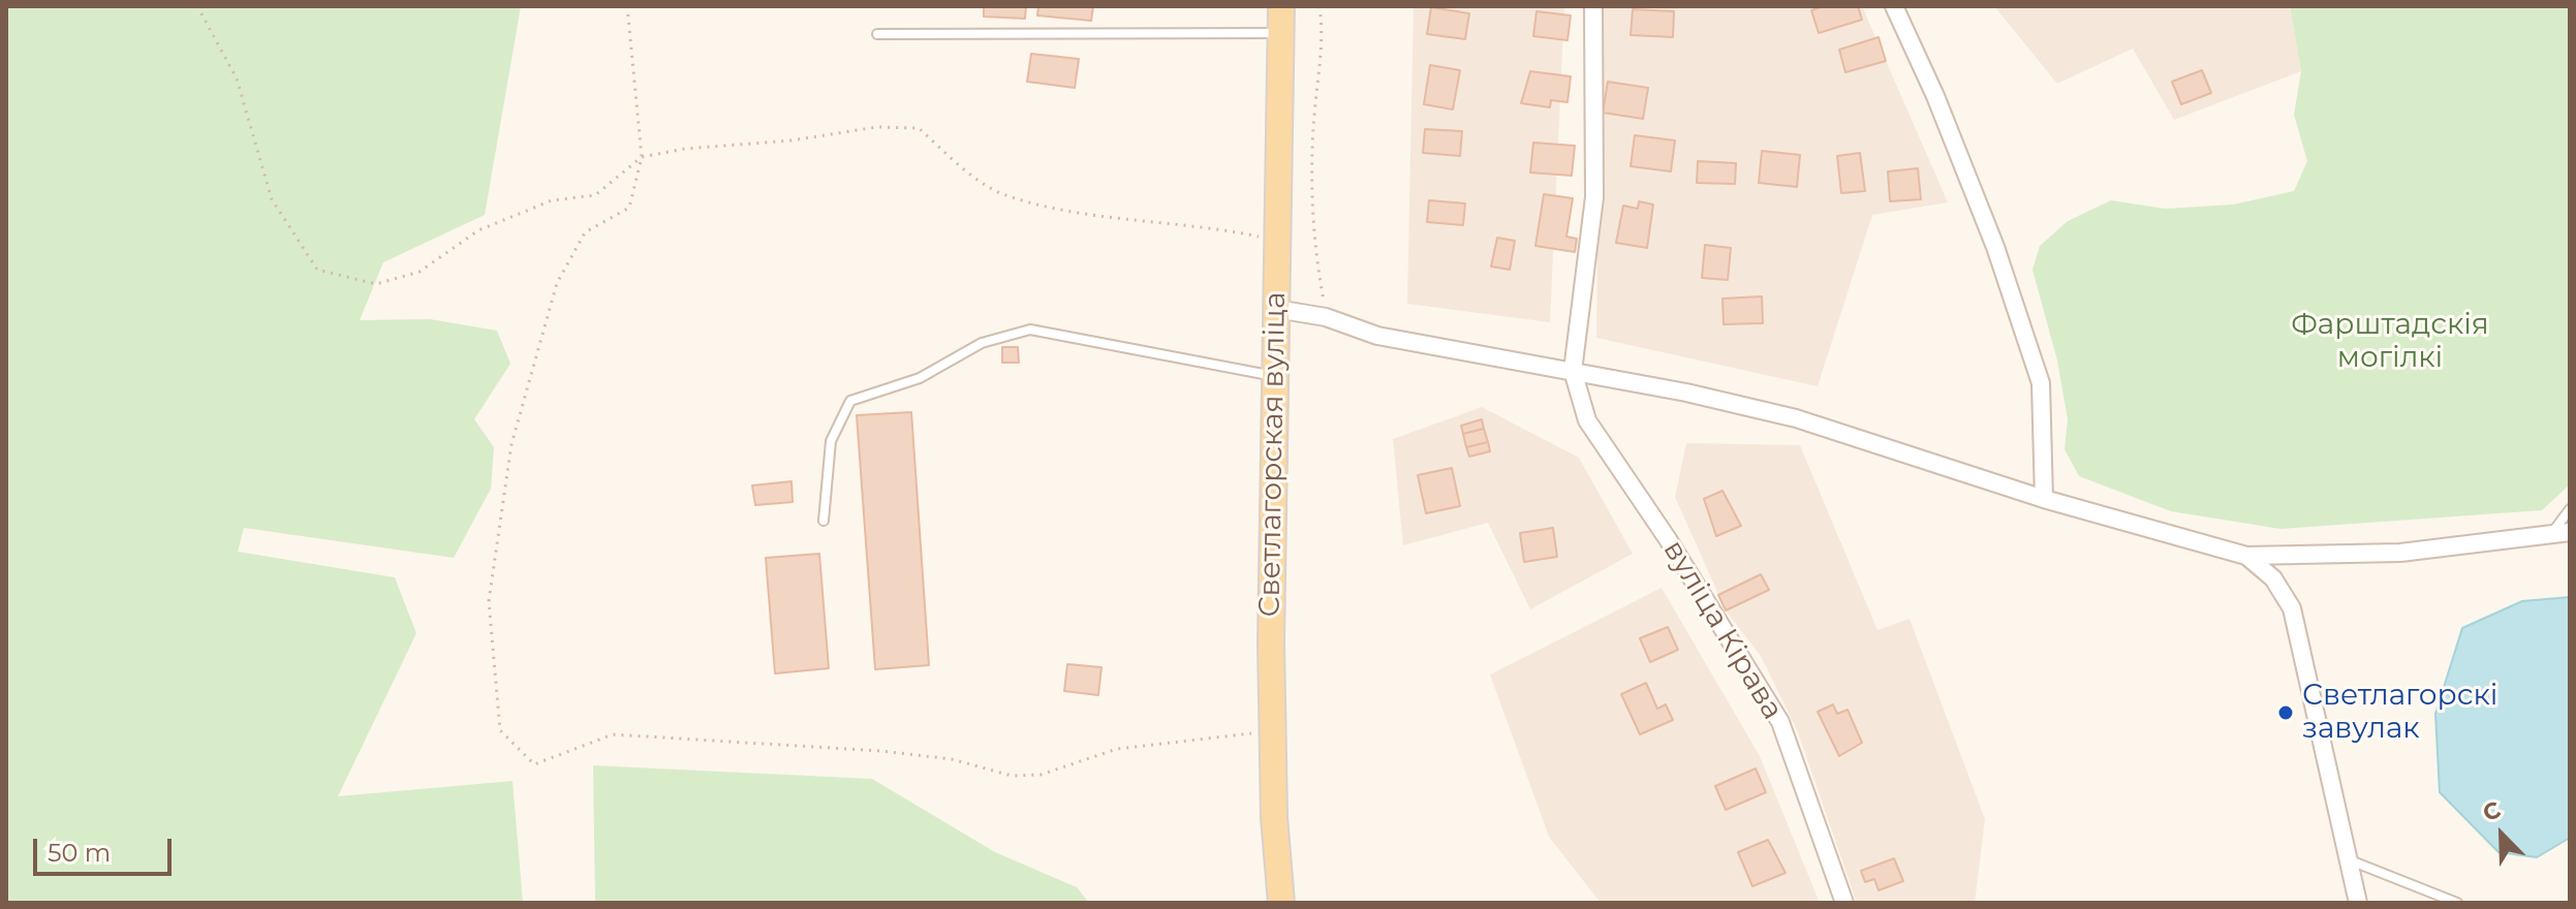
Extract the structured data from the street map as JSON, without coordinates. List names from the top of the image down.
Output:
{
  "streets": {
    "main road": ["Светлагорская вуліца"],
    "street": ["вуліца Кірава"]
  },
  "parks": ["Фарштадскія могілкі"],
  "places": ["Светлагорскі завулак"],
  "scale_bar": "50 m",
  "north": "top left"
}
